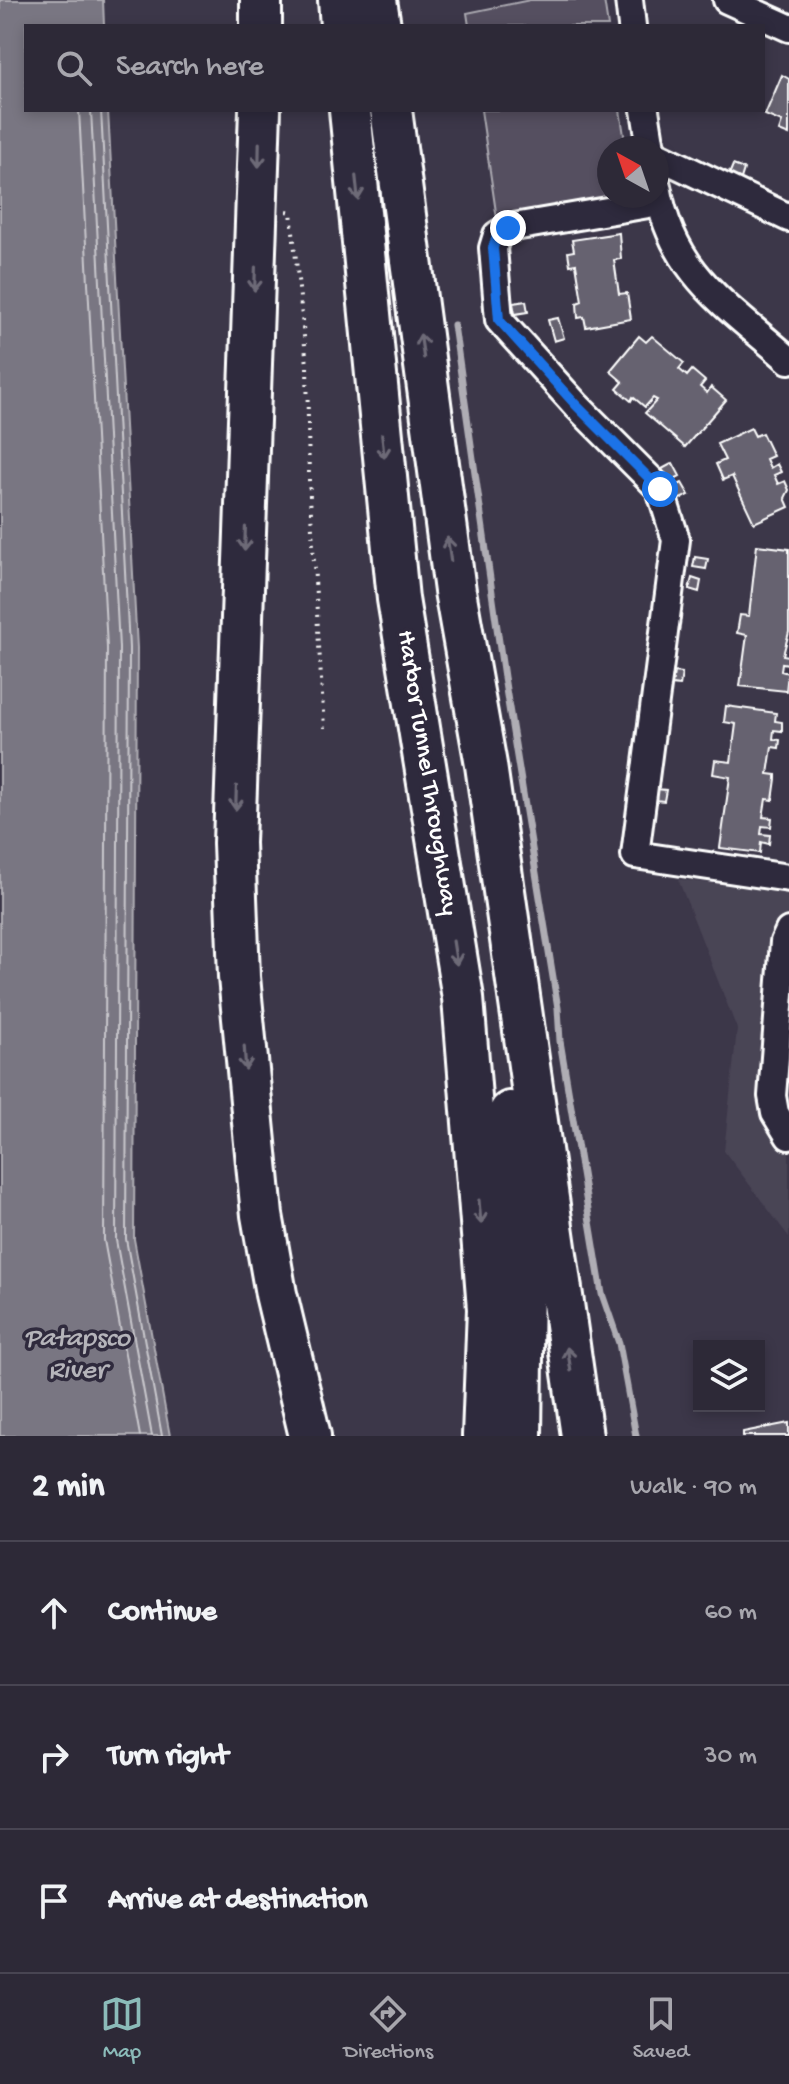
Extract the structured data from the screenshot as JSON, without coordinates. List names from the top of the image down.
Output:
{
  "streets": {
    "highway": ["Harbor Tunnel Throughway"]
  },
  "water": ["Patapsco River"],
  "north": "top left",
  "page": {
    "search": "Search here",
    "heading": ["2 min", "Walk · 90 m"],
    "list": [
      ["Continue", "60 m"],
      ["Turn right", "30 m"],
      "Arrive at destination"
    ],
    "nav": ["Map", "Directions", "Saved"]
  }
}
